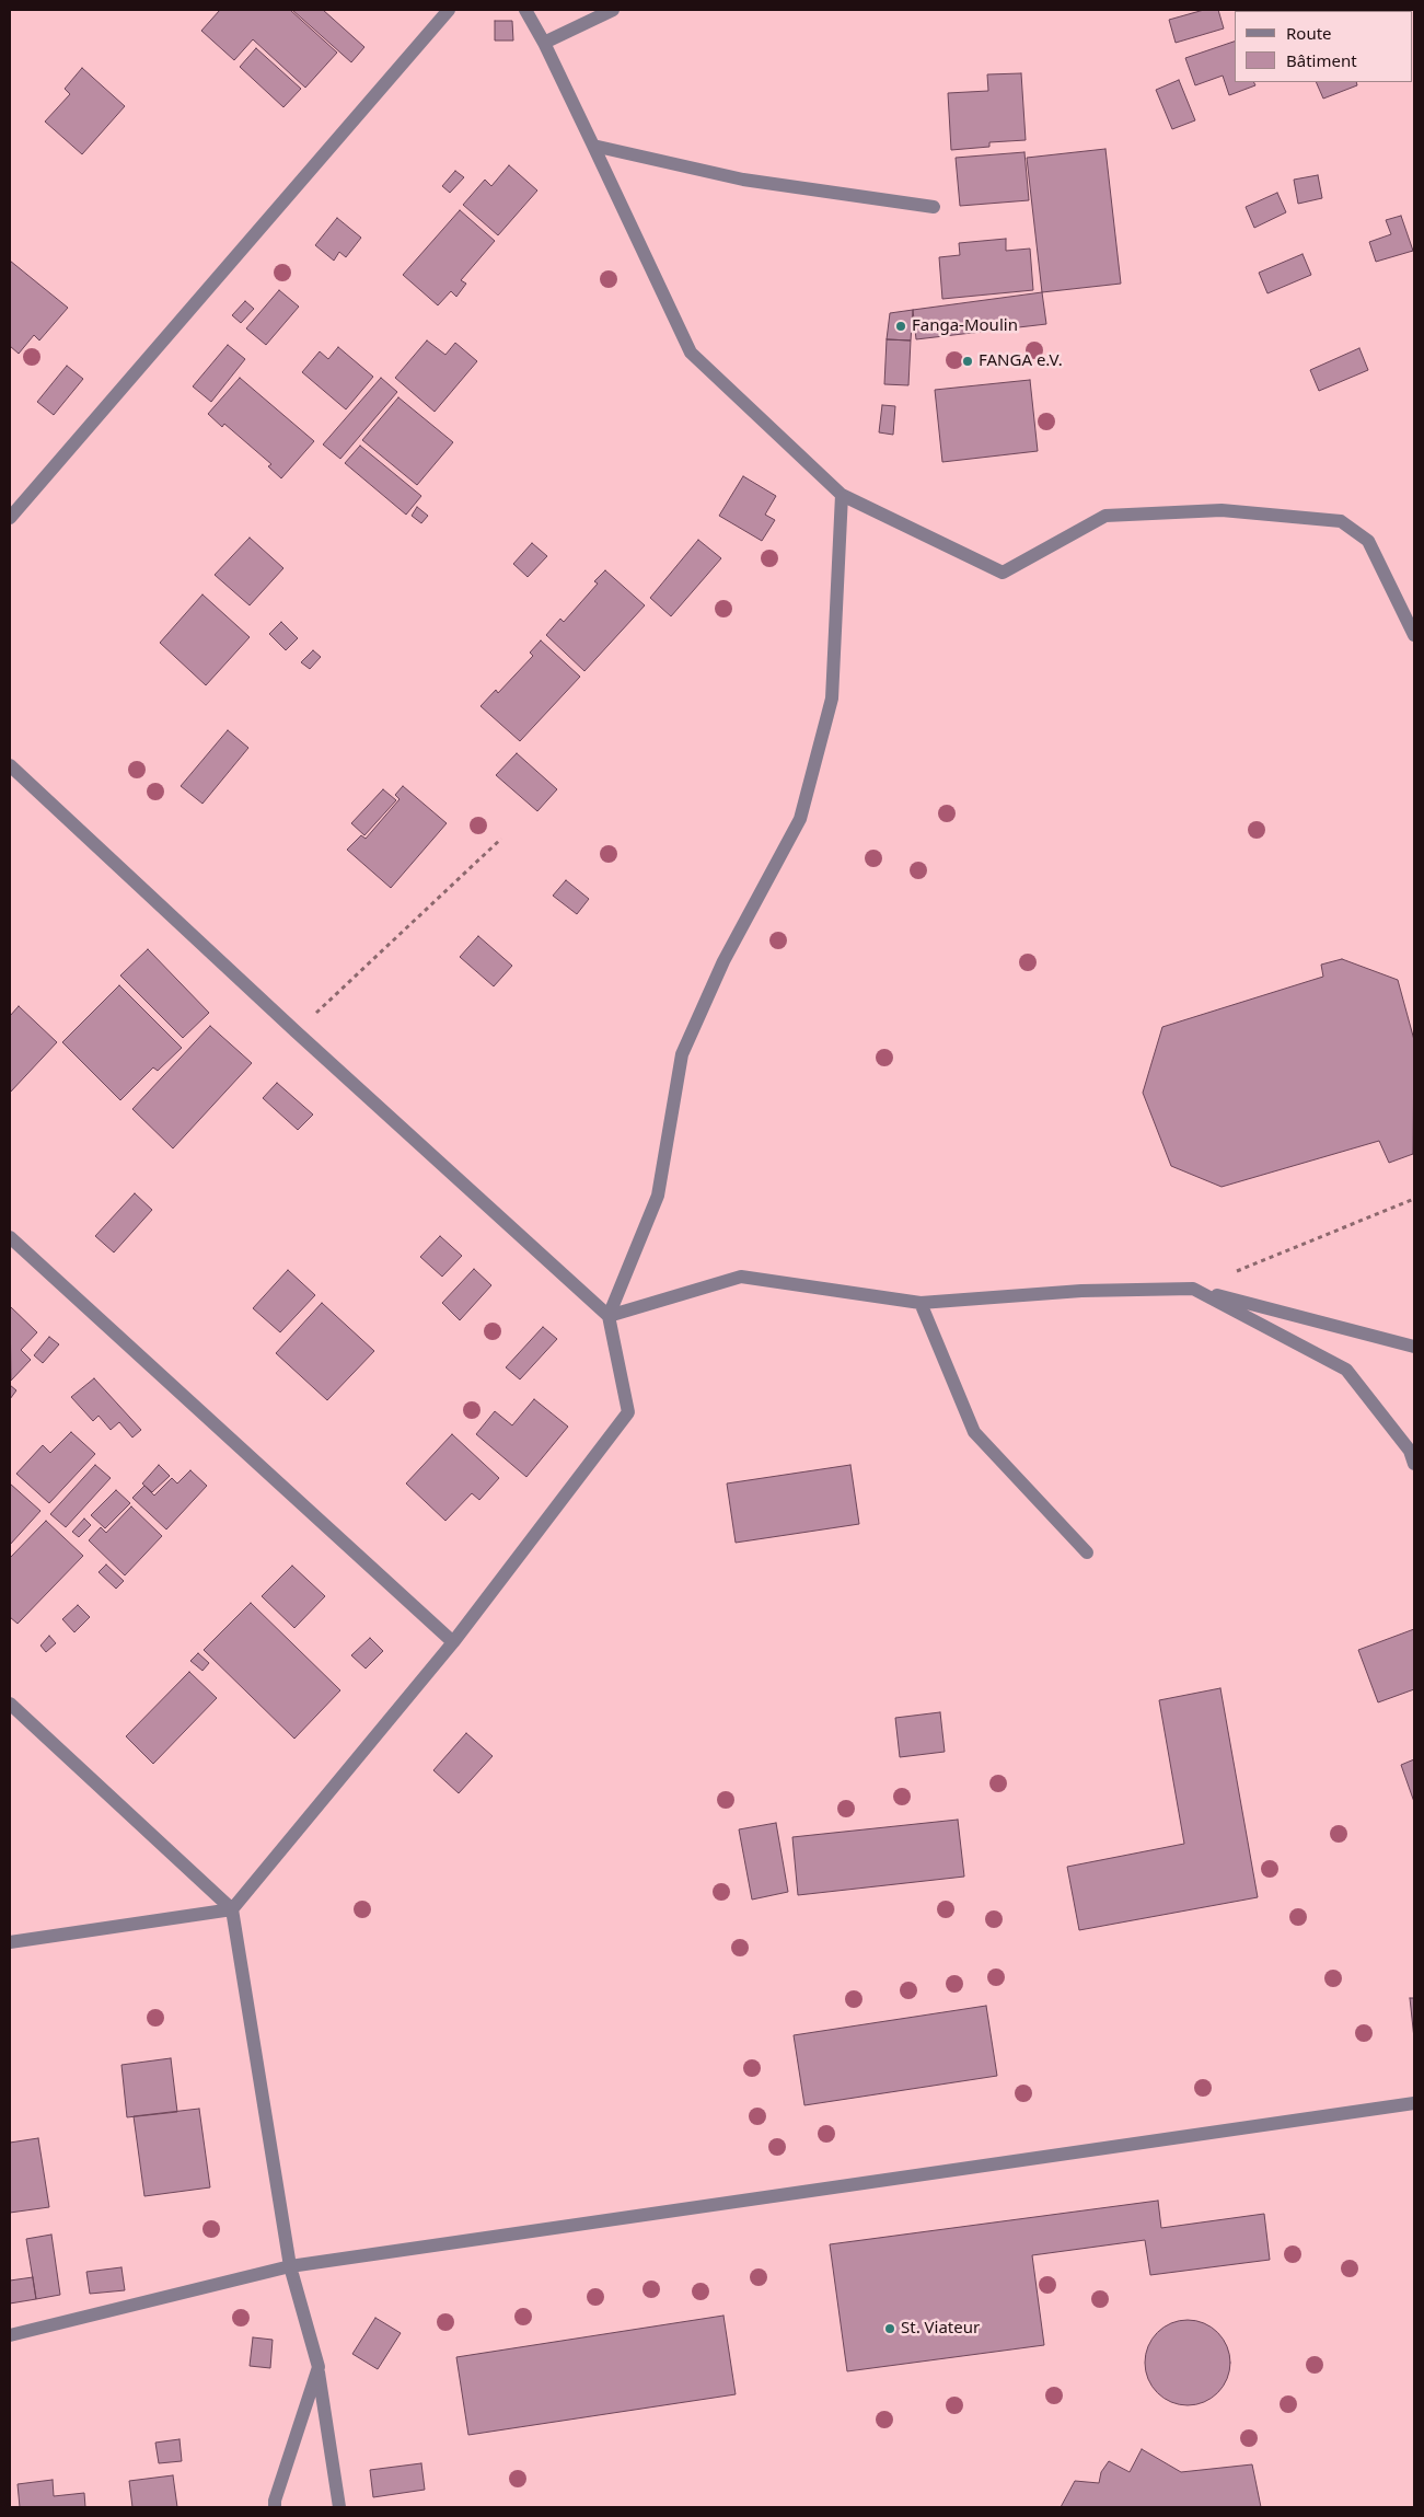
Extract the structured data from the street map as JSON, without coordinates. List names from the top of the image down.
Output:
{
  "places": ["Fanga-Moulin", "FANGA e.V.", "St. Viateur"],
  "legend": ["Route", "Bâtiment"]
}
